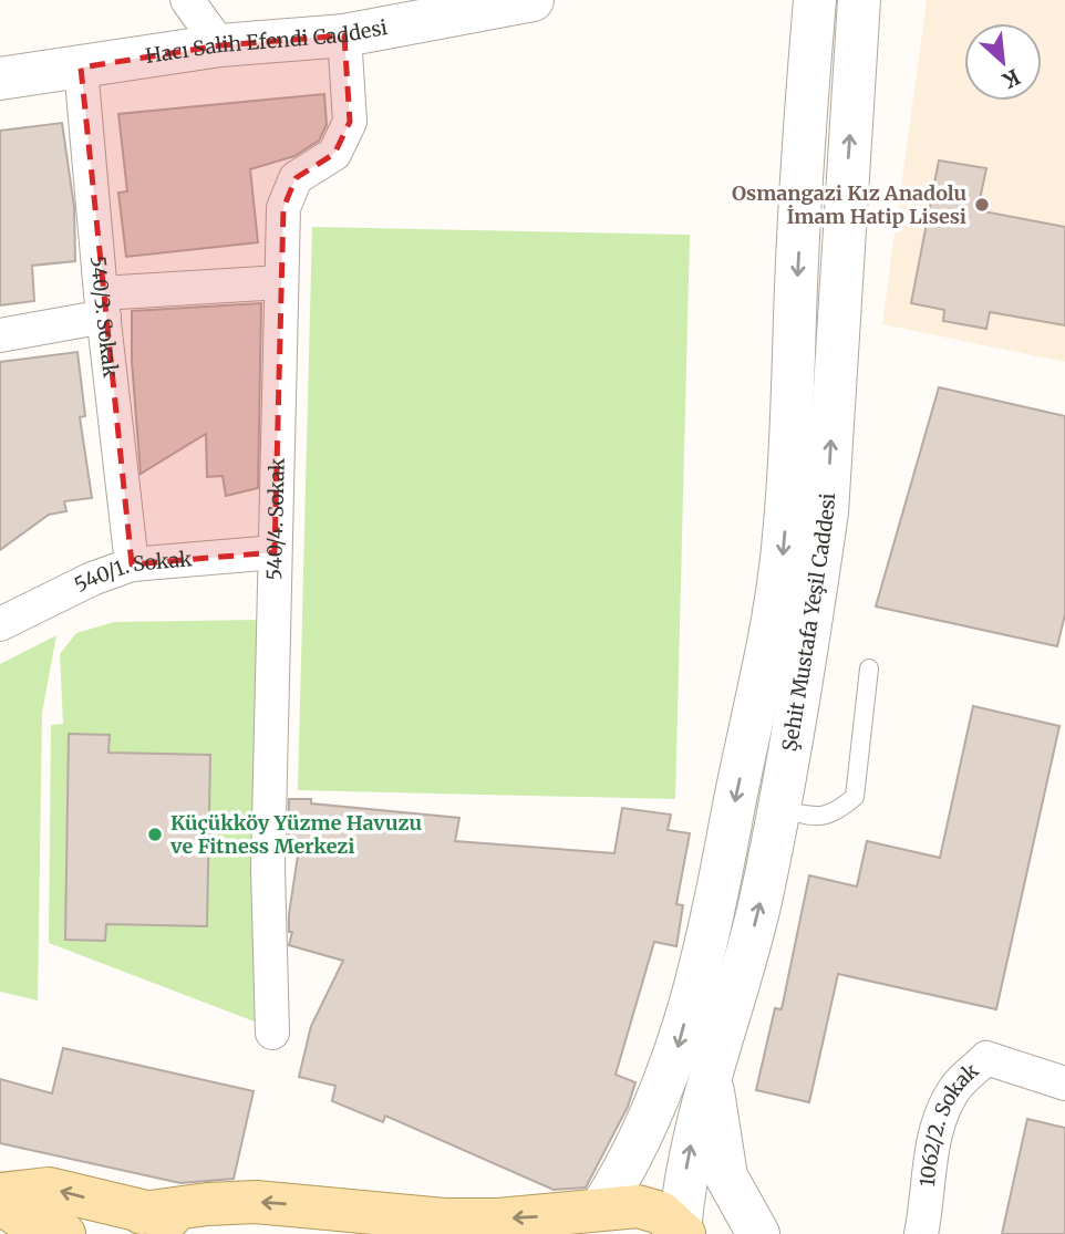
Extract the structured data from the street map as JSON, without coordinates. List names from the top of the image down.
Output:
{
  "streets": {
    "main road": ["Hacı Salih Efendi Caddesi", "Şehit Mustafa Yeşil Caddesi"],
    "street": [
      "540/3. Sokak",
      "540/4. Sokak",
      "540/1. Sokak",
      "1062/2. Sokak"
    ]
  },
  "crossings": [
    ["Hacı Salih Efendi Caddesi", "540/3. Sokak"],
    ["Hacı Salih Efendi Caddesi", "540/4. Sokak"],
    ["540/3. Sokak", "540/1. Sokak"],
    ["540/4. Sokak", "540/1. Sokak"]
  ],
  "places": ["Osmangazi Kız Anadolu İmam Hatip Lisesi", "Küçükköy Yüzme Havuzu ve Fitness Merkezi"],
  "north": "bottom right"
}
